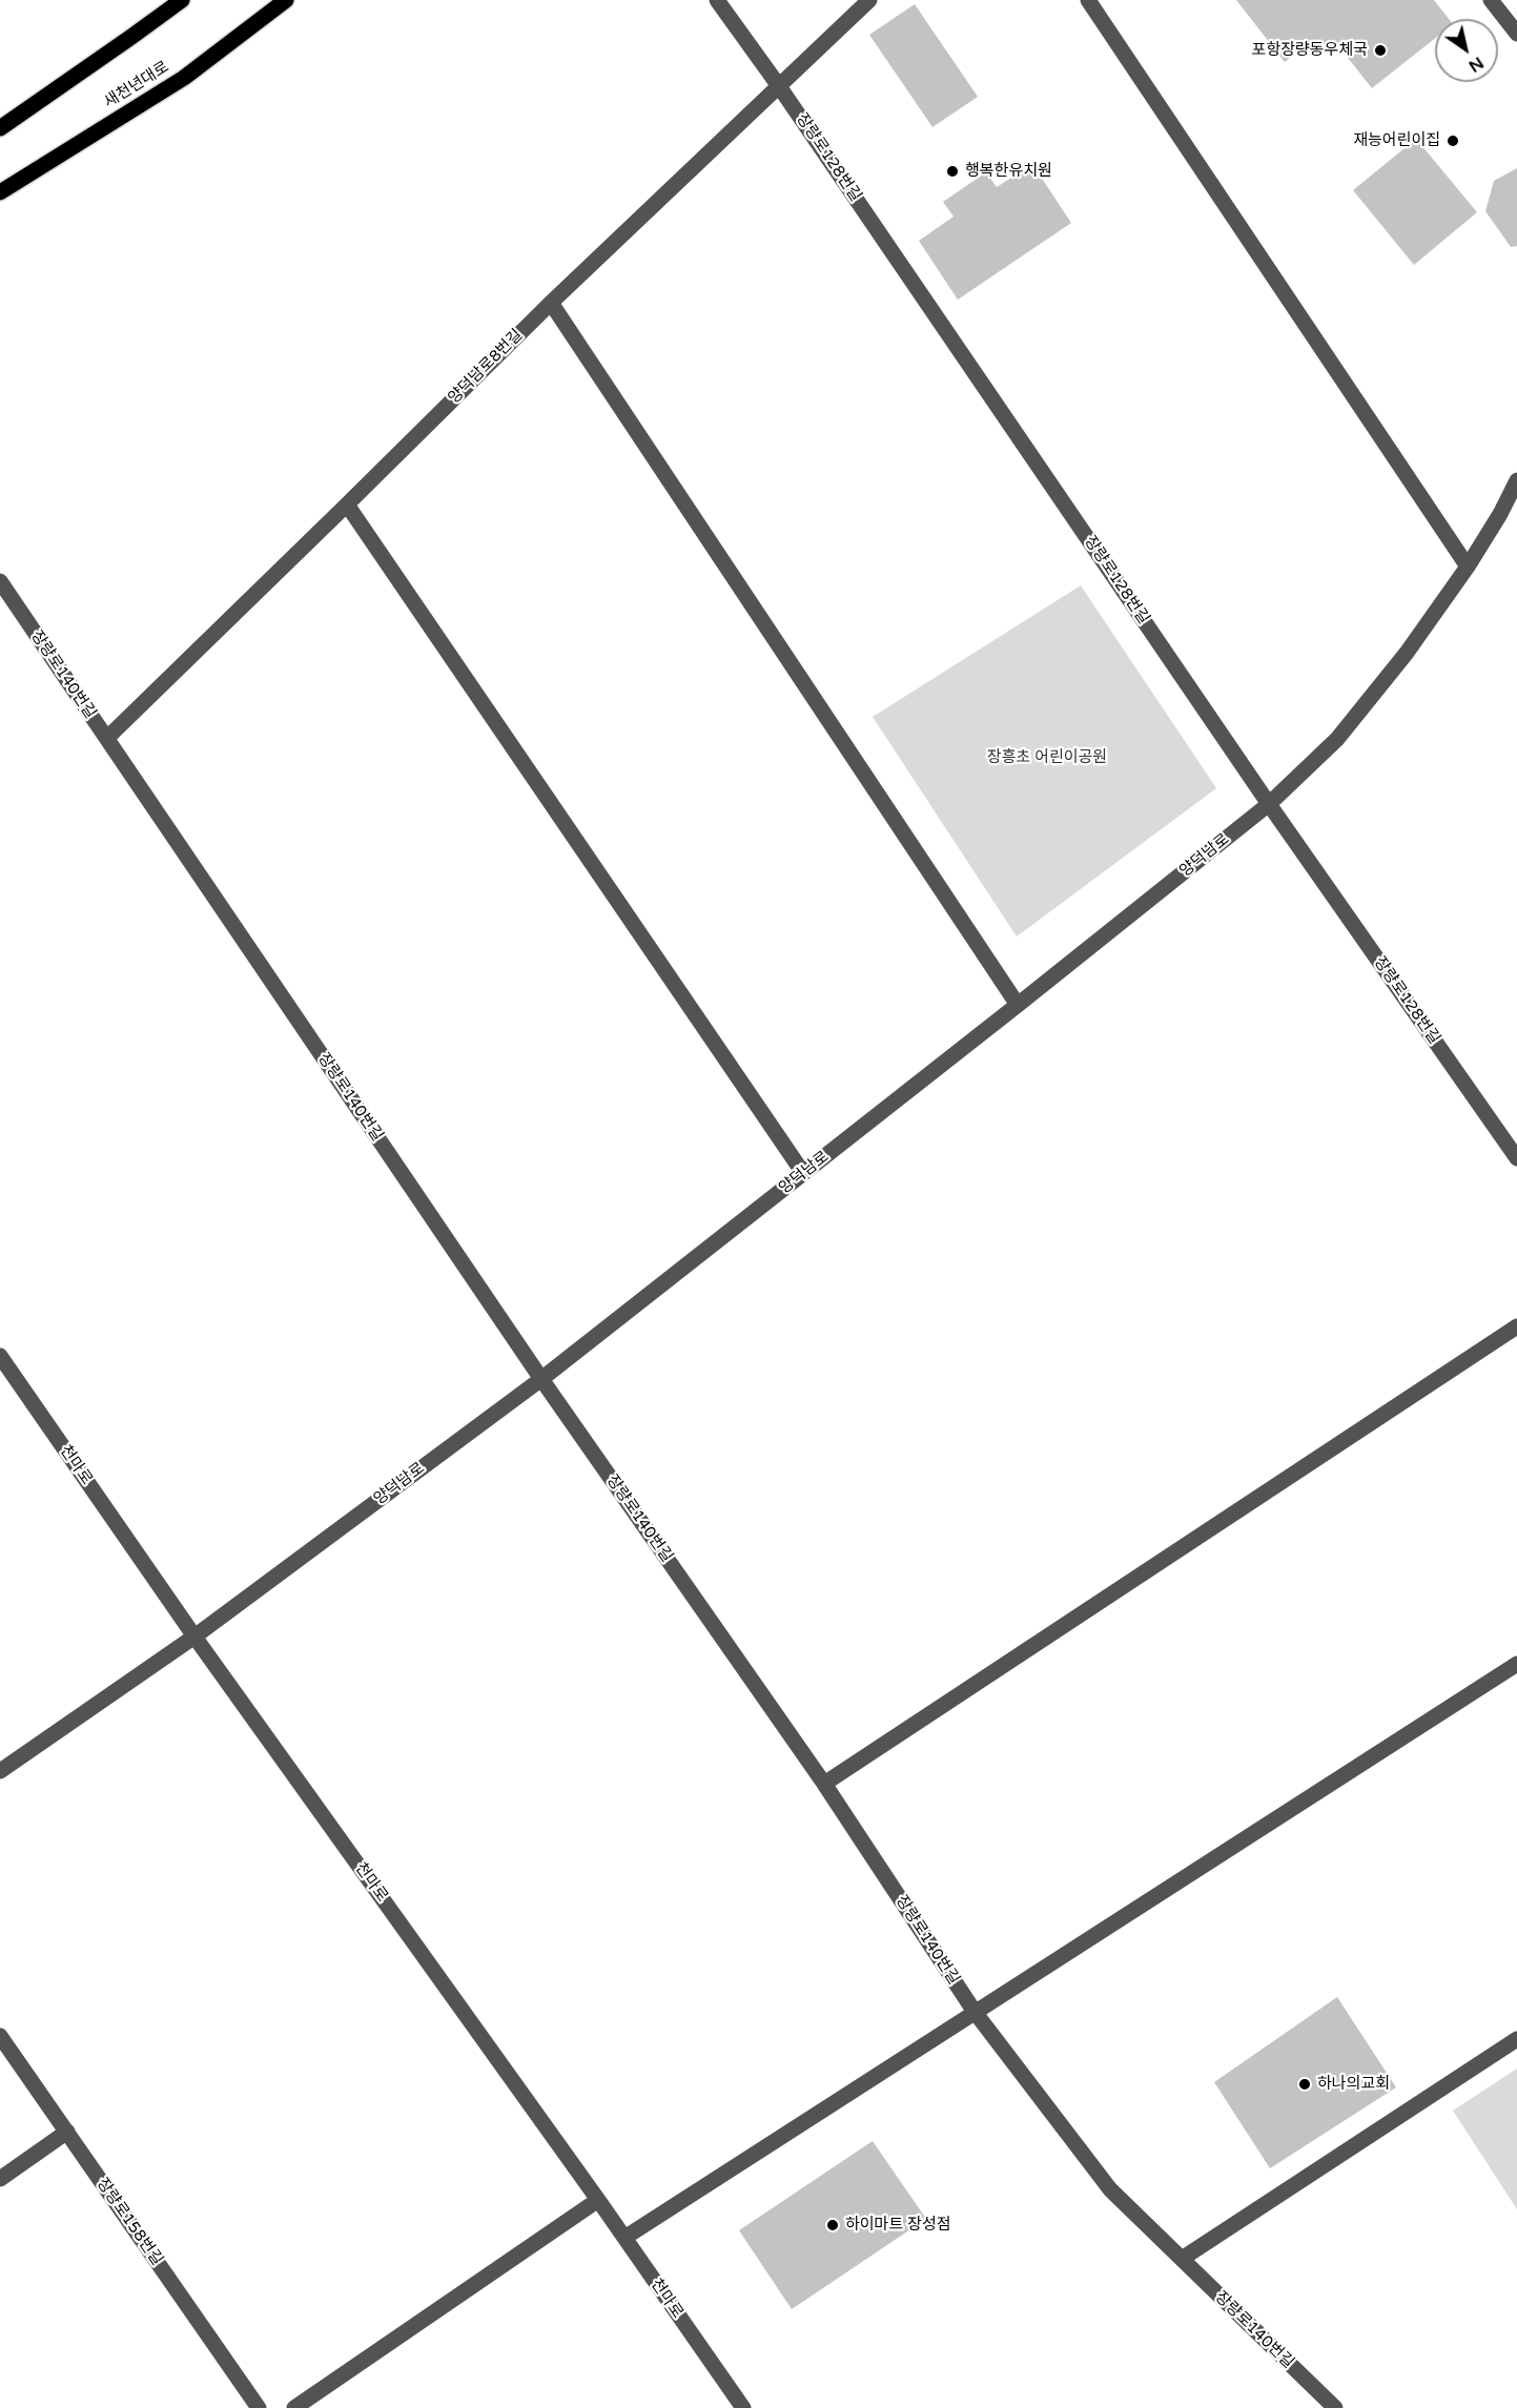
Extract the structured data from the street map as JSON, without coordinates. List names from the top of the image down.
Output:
{
  "streets": {
    "main road": ["새천년대로"],
    "street": [
      "장량로128번길",
      "양덕남로8번길",
      "장량로140번길",
      "양덕남로",
      "천마로",
      "장량로158번길"
    ]
  },
  "crossings": [
    ["장량로128번길", "양덕남로8번길"],
    ["장량로128번길", "양덕남로"],
    ["양덕남로8번길", "장량로140번길"],
    ["장량로140번길", "양덕남로"],
    ["양덕남로", "천마로"]
  ],
  "parks": ["장흥초 어린이공원"],
  "places": [
    "포항장량동우체국",
    "재능어린이집",
    "행복한유치원",
    "하나의교회",
    "하이마트 장성점"
  ],
  "north": "bottom right"
}
